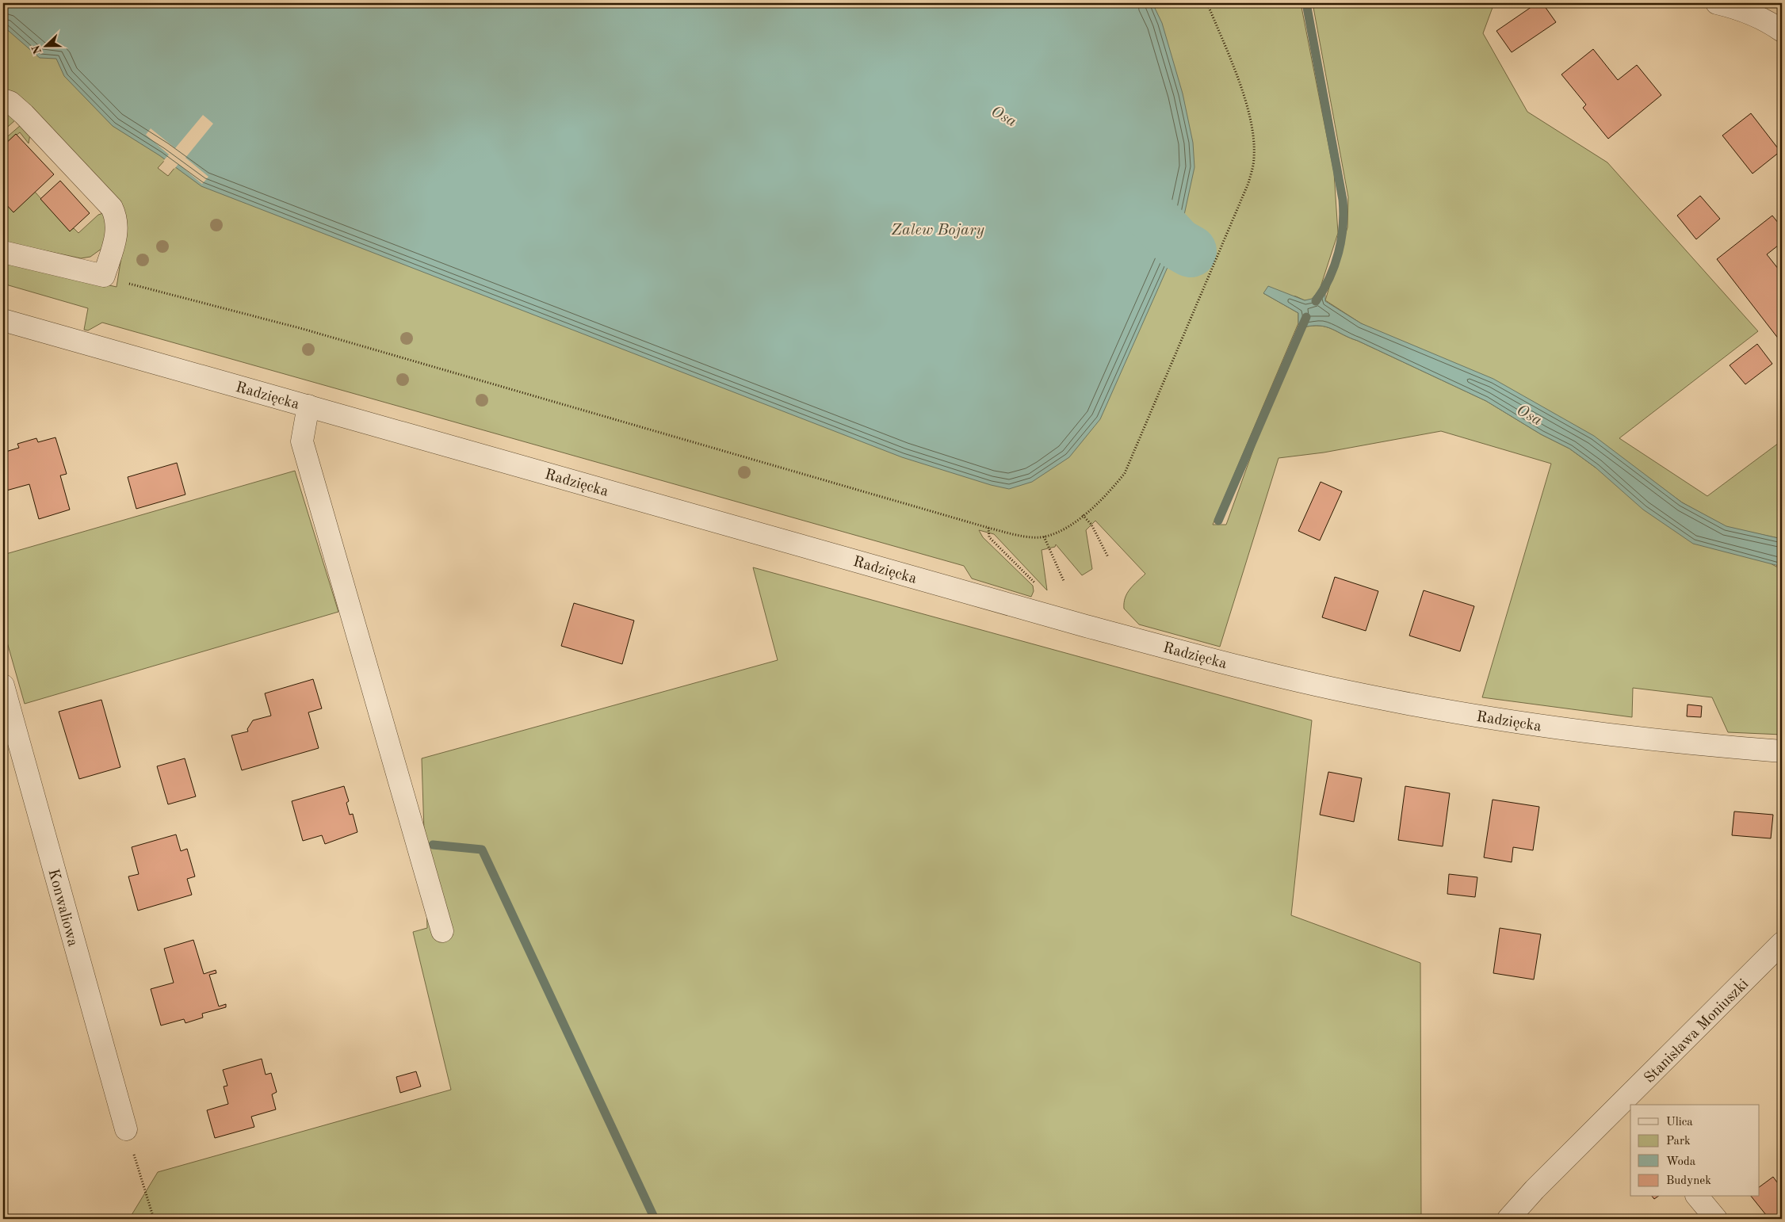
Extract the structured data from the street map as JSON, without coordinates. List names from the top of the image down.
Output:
{
  "streets": {
    "street": ["Radzięcka", "Konwaliowa", "Stanisława Moniuszki"]
  },
  "water": ["Osa", "Zalew Bojary"],
  "legend": [
    "Ulica",
    "Park",
    "Woda",
    "Budynek"
  ],
  "north": "left"
}
